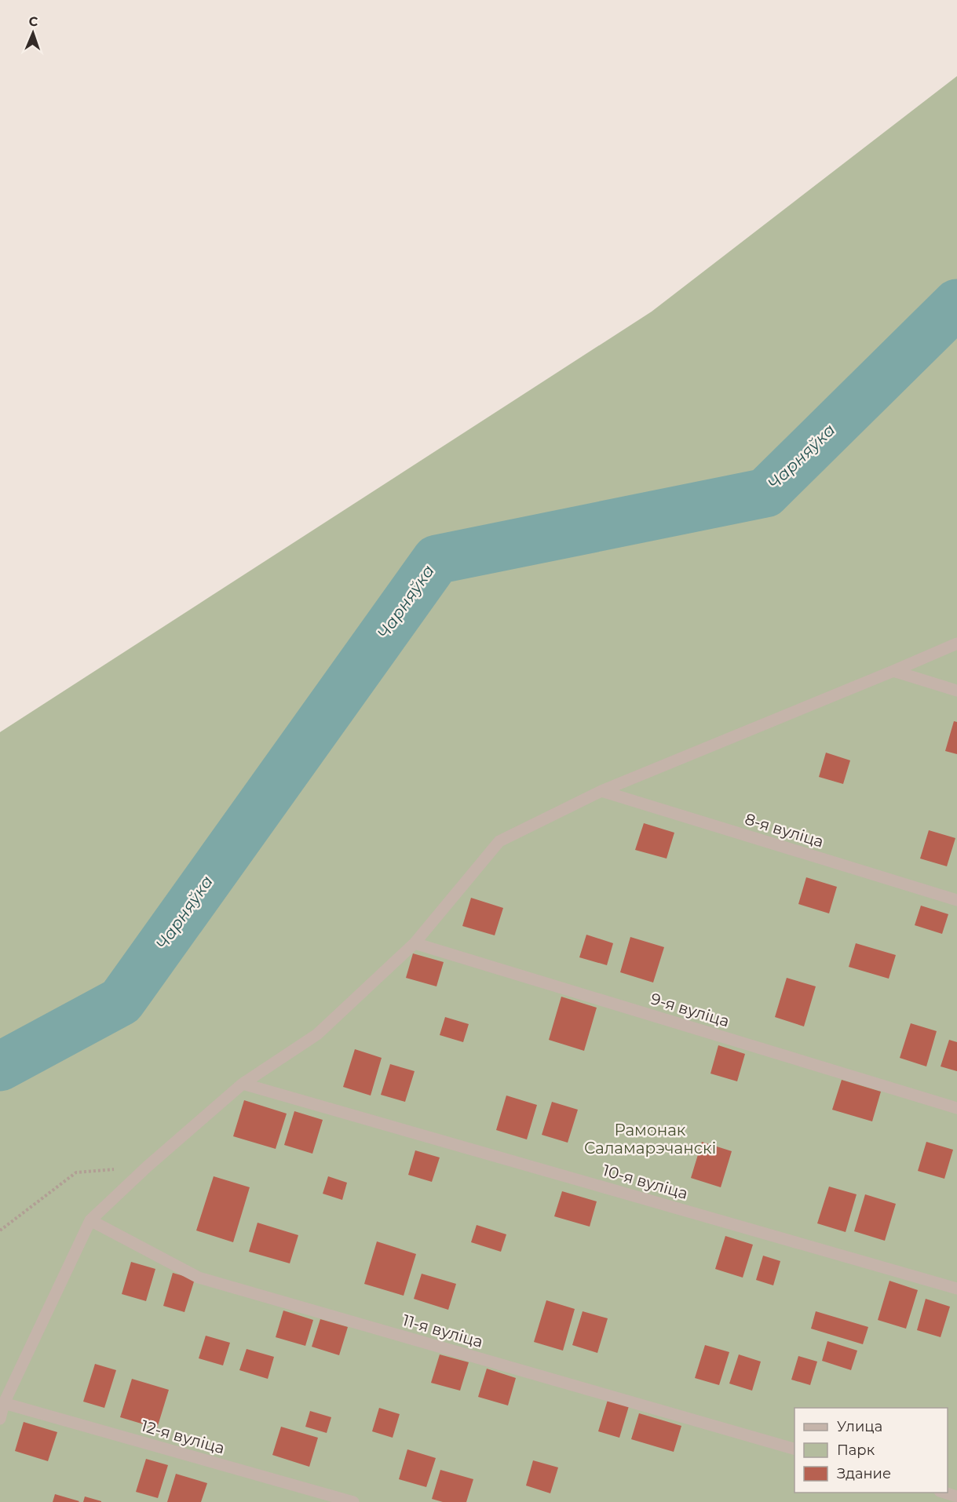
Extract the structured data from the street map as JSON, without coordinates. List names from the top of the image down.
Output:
{
  "streets": {
    "street": [
      "8-я вуліца",
      "9-я вуліца",
      "10-я вуліца",
      "11-я вуліца",
      "12-я вуліца"
    ]
  },
  "water": ["Чарняўка"],
  "parks": ["Рамонак Саламарэчанскі"],
  "legend": ["Улица", "Парк", "Здание"],
  "north": "top"
}
